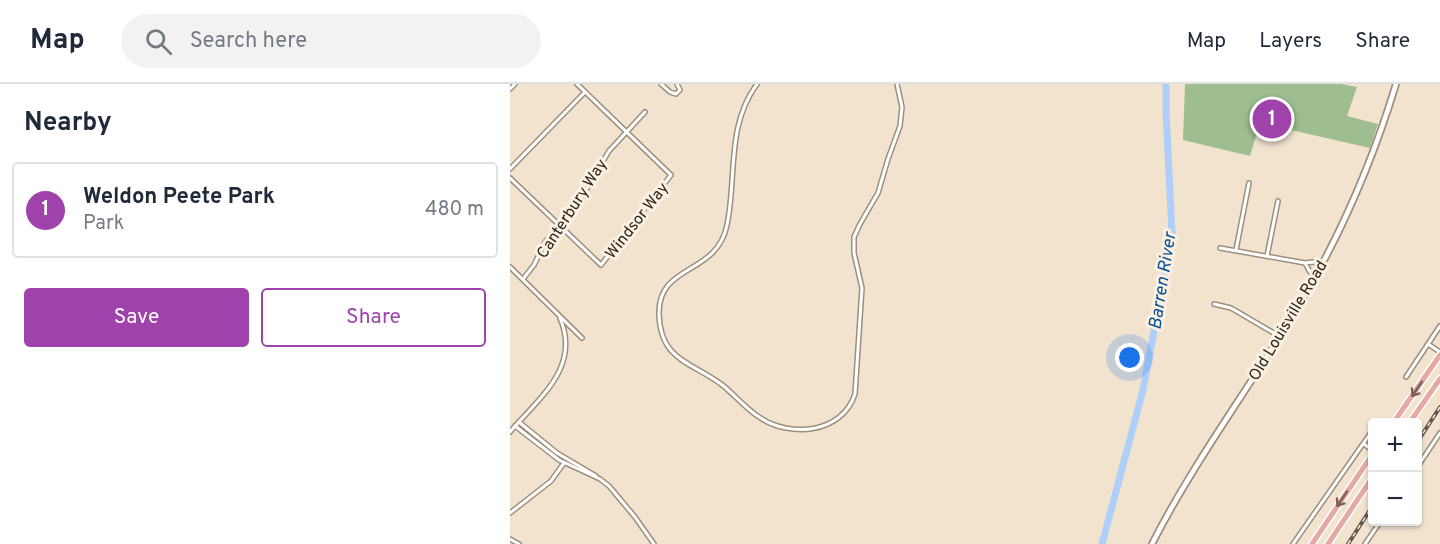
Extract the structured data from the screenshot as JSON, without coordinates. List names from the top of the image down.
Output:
{
  "streets": {
    "street": ["Canterbury Way", "Windsor Way", "Old Louisville Road"]
  },
  "crossings": [
    ["Canterbury Way", "Windsor Way"]
  ],
  "water": ["Barren River"],
  "page": {
    "header": "Map",
    "search": "Search here",
    "nav": ["Map", "Layers", "Share"],
    "heading": "Nearby",
    "pins": "1",
    "list": [
      {
        "mark": "1",
        "name": "Weldon Peete Park",
        "note": "Park",
        "value": "480 m"
      }
    ],
    "buttons": ["Save", "Share"],
    "map_buttons": ["+", "−"]
  }
}
